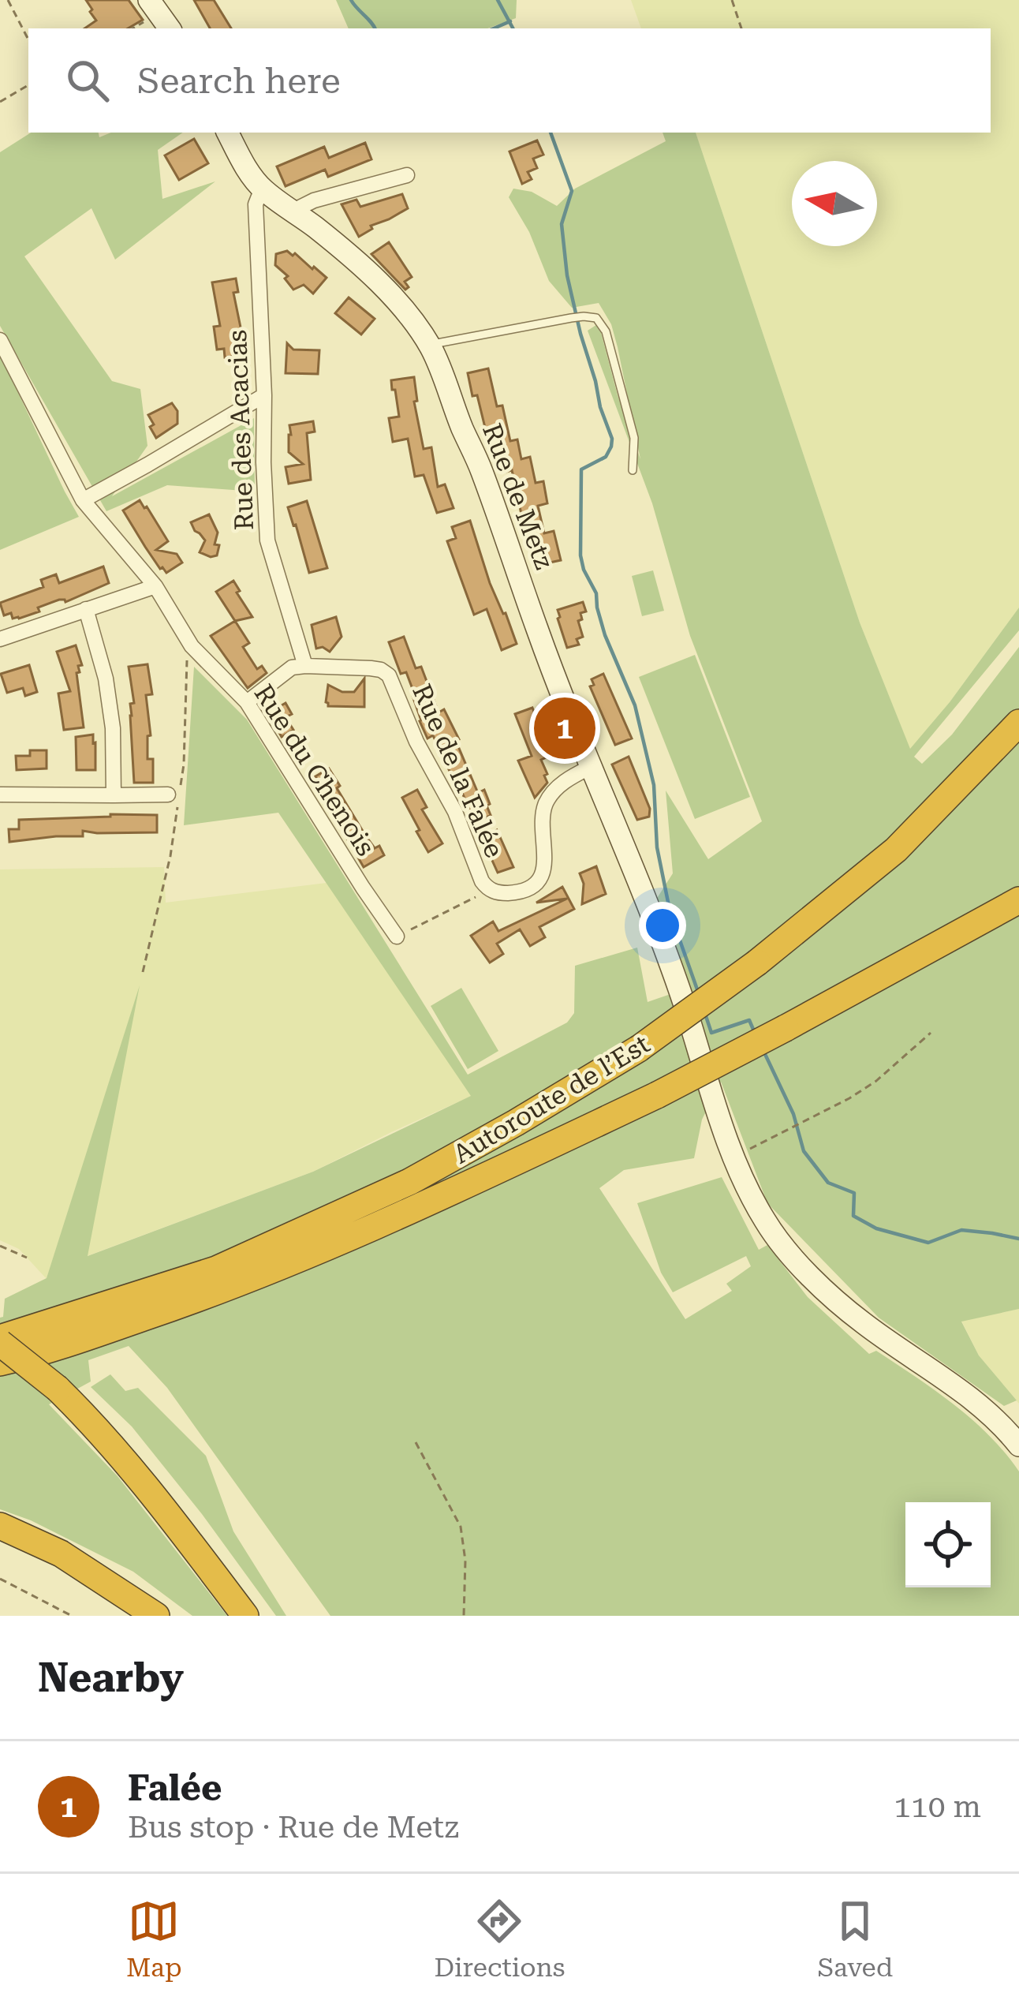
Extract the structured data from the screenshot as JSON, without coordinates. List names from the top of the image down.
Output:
{
  "streets": {
    "highway": ["Autoroute de l’Est"],
    "main road": ["Rue de Metz"],
    "street": ["Rue des Acacias", "Rue du Chenois", "Rue de la Falée"]
  },
  "crossings": [
    ["Rue des Acacias", "Rue de Metz"],
    ["Rue des Acacias", "Rue de la Falée"],
    ["Rue de Metz", "Rue de la Falée"]
  ],
  "north": "left",
  "page": {
    "search": "Search here",
    "pins": "1",
    "heading": "Nearby",
    "list": [
      {
        "mark": "1",
        "name": "Falée",
        "note": "Bus stop · Rue de Metz",
        "value": "110 m"
      }
    ],
    "nav": ["Map", "Directions", "Saved"]
  }
}
